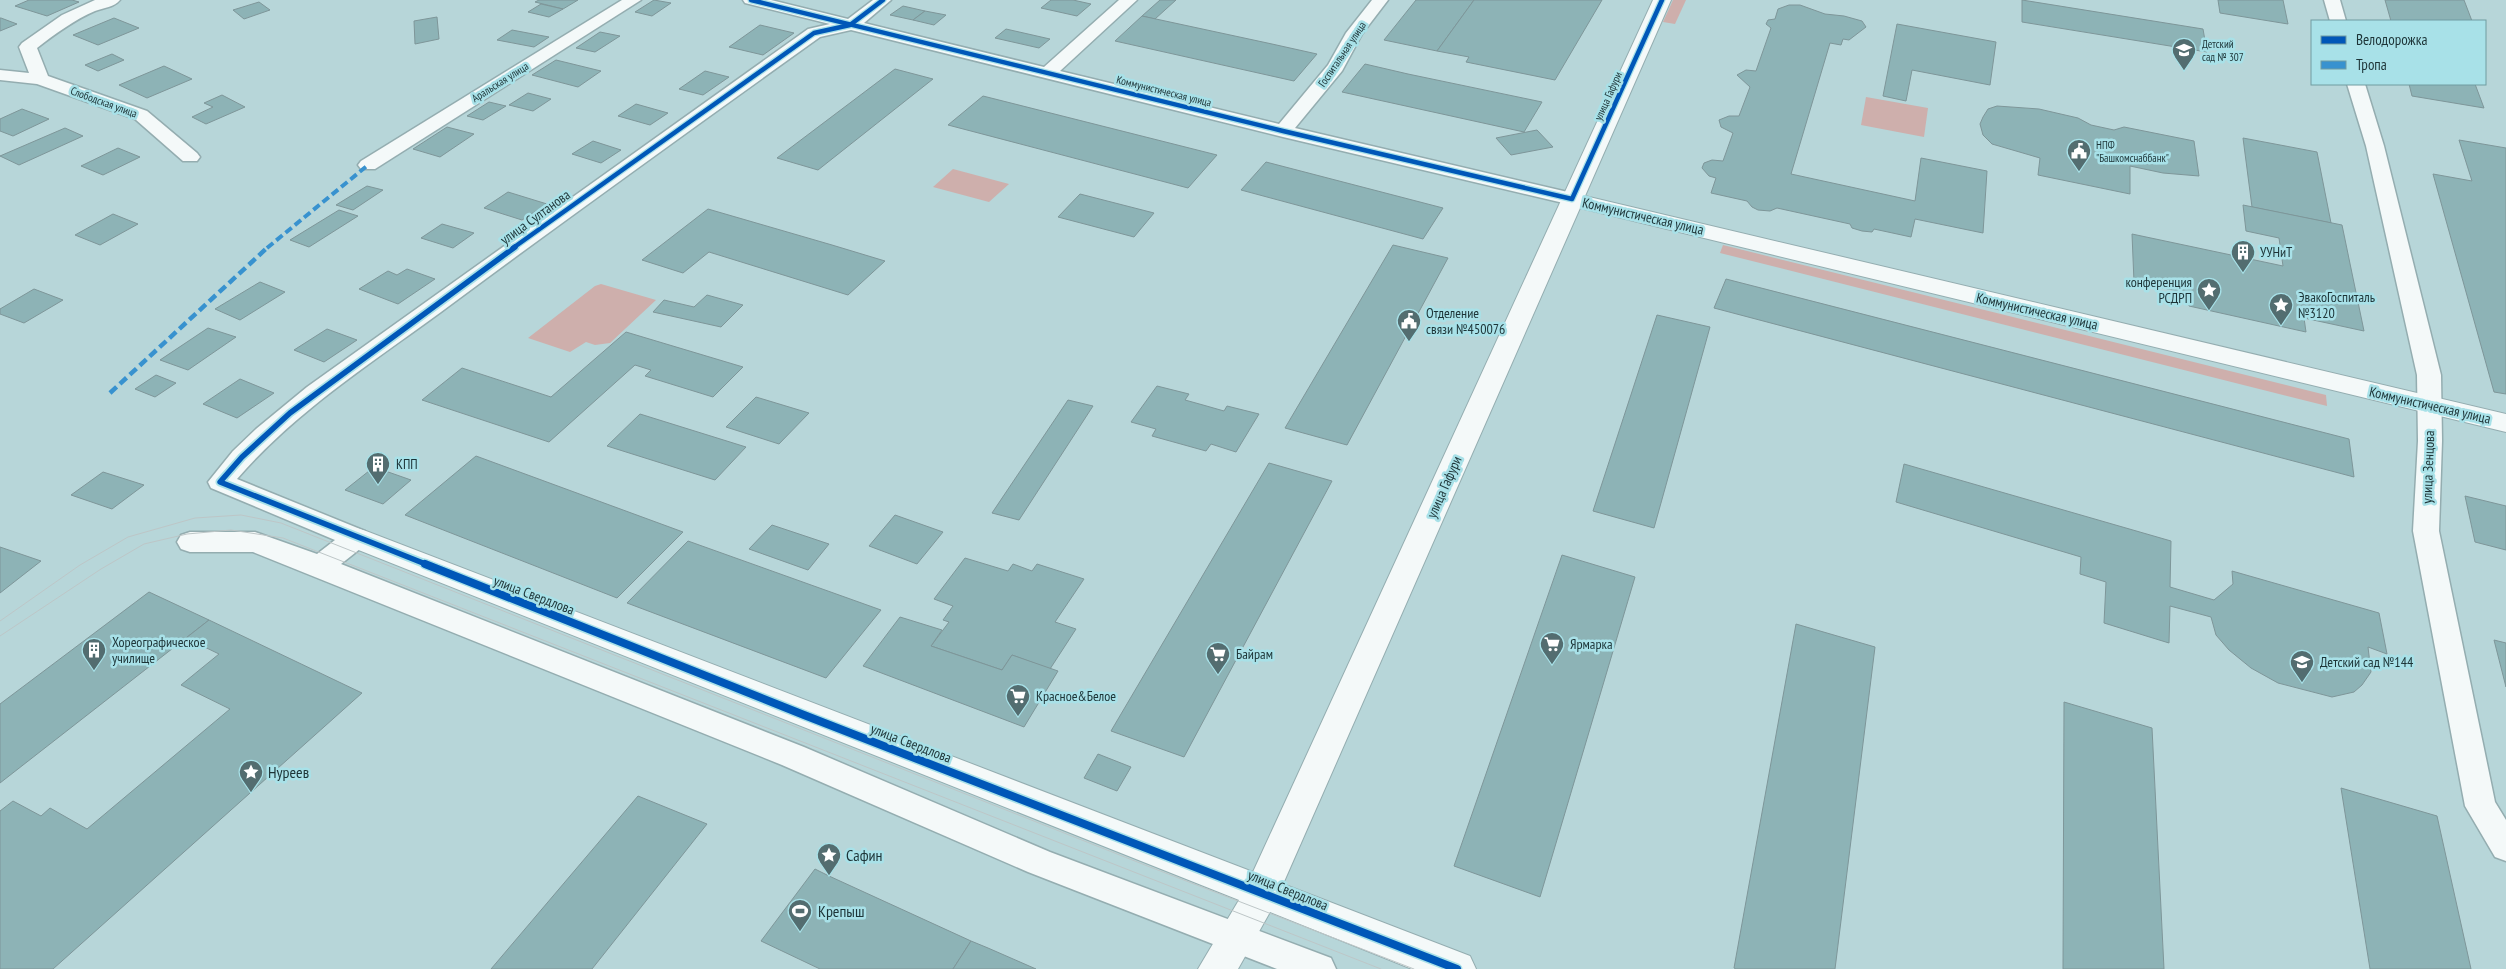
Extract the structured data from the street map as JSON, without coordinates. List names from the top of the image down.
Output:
{
  "streets": {
    "main road": ["Коммунистическая улица", "улица Гафури", "улица Свердлова"],
    "street": [
      "Госпитальная улица",
      "Аральская улица",
      "Слободская улица",
      "улица Султанова",
      "улица Зенцова"
    ]
  },
  "crossings": [
    ["Госпитальная улица", "Коммунистическая улица"],
    ["Коммунистическая улица", "улица Гафури"],
    ["Коммунистическая улица", "улица Султанова"],
    ["Коммунистическая улица", "улица Зенцова"],
    ["улица Гафури", "улица Свердлова"],
    ["улица Султанова", "улица Свердлова"]
  ],
  "places": {
    "school or university": ["Детский сад № 307", "Детский сад №144"],
    "public building": ["НПФ \"Башкомснаббанк\"", "Отделение связи №450076"],
    "building": ["УУНиТ", "КПП", "Хореографическое училище"],
    "place": [
      "конференция РСДРП",
      "ЭвакоГоспиталь №3120",
      "Нуреев",
      "Сафин"
    ],
    "supermarket": ["Ярмарка", "Байрам", "Красное&Белое"],
    "sports": ["Крепыш"]
  },
  "legend": ["Велодорожка", "Тропа"]
}
